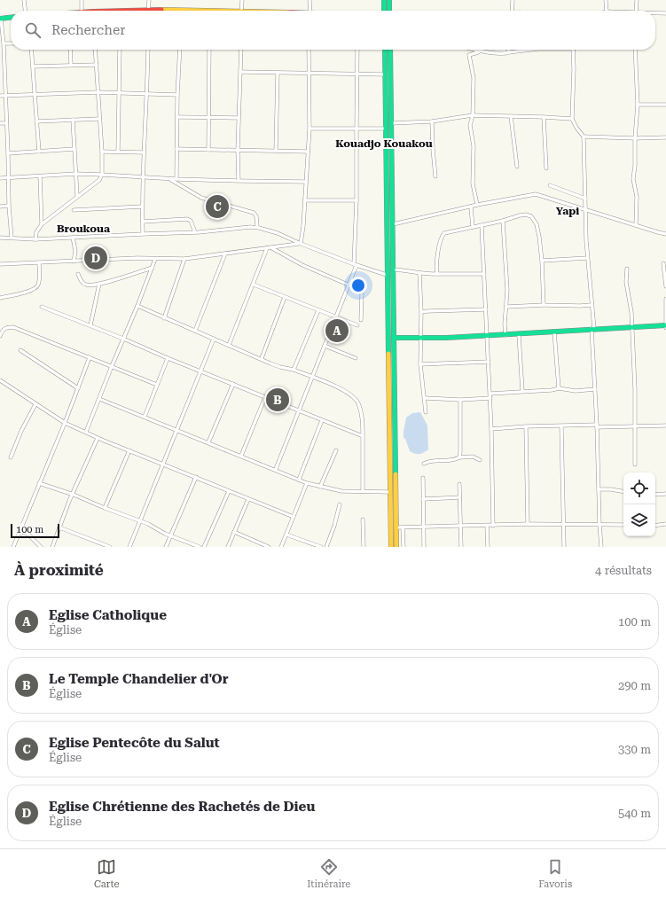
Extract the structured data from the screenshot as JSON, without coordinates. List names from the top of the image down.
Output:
{
  "districts": ["Kouadjo Kouakou", "Yapi", "Broukoua"],
  "scale_bar": "100 m",
  "page": {
    "search": "Rechercher",
    "pins": [
      "C",
      "D",
      "A",
      "B"
    ],
    "scale": "100 m",
    "heading": ["À proximité", "4 résultats"],
    "list": [
      {
        "mark": "A",
        "name": "Eglise Catholique",
        "note": "Église",
        "value": "100 m"
      },
      {
        "mark": "B",
        "name": "Le Temple Chandelier d'Or",
        "note": "Église",
        "value": "290 m"
      },
      {
        "mark": "C",
        "name": "Eglise Pentecôte du Salut",
        "note": "Église",
        "value": "330 m"
      },
      {
        "mark": "D",
        "name": "Eglise Chrétienne des Rachetés de Dieu",
        "note": "Église",
        "value": "540 m"
      }
    ],
    "nav": ["Carte", "Itinéraire", "Favoris"]
  }
}
